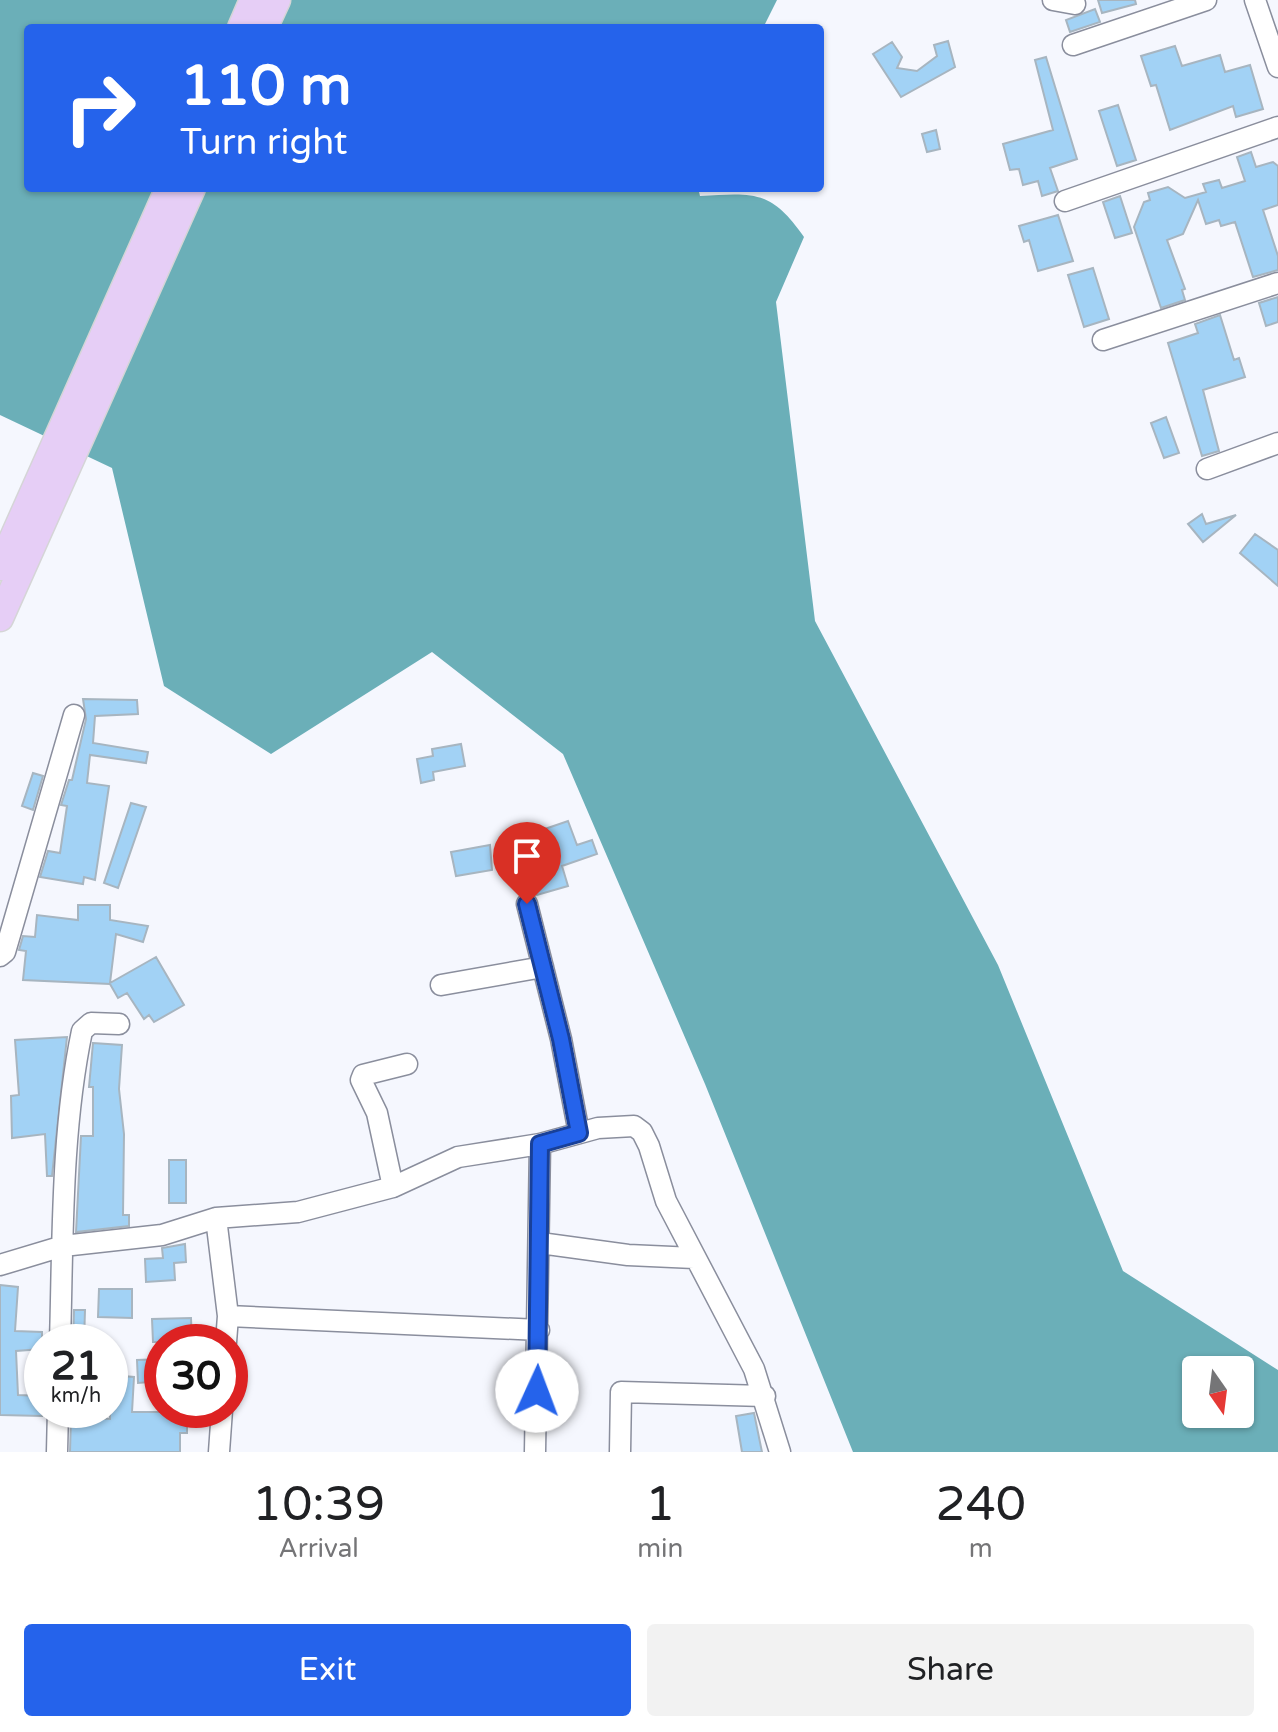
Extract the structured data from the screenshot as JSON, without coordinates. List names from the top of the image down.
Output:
{
  "north": "bottom",
  "page": {
    "turn": ["110 m", "Turn right"],
    "speed": "21 km/h",
    "limit": "30",
    "eta": [
      "10:39",
      "Arrival",
      "1",
      "min",
      "240",
      "m"
    ],
    "buttons": ["Exit", "Share"]
  }
}
